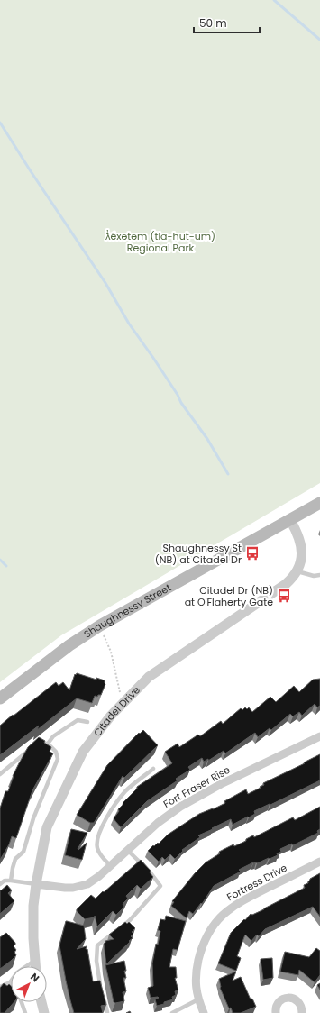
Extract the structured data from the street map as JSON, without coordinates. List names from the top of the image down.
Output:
{
  "streets": {
    "main road": ["Shaughnessy Street"],
    "street": ["Citadel Drive", "Fort Fraser Rise", "Fortress Drive"]
  },
  "crossings": [
    ["Shaughnessy Street", "Citadel Drive"],
    ["Citadel Drive", "Fort Fraser Rise"]
  ],
  "parks": ["ƛ̓éxətəm (tla-hut-um) Regional Park"],
  "places": {
    "bus stop": ["Shaughnessy St (NB) at Citadel Dr", "Citadel Dr (NB) at O'Flaherty Gate"]
  },
  "scale_bar": "50 m",
  "north": "top right"
}
